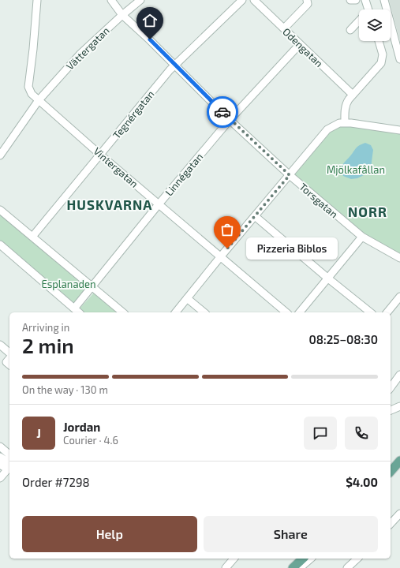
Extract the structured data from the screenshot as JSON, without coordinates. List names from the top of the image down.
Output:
{
  "streets": {
    "street": [
      "Odengatan",
      "Vättergatan",
      "Tegnérgatan",
      "Vintergatan",
      "Linnégatan",
      "Torsgatan"
    ]
  },
  "crossings": [
    ["Odengatan", "Linnégatan"],
    ["Vättergatan", "Vintergatan"],
    ["Vättergatan", "Torsgatan"],
    ["Tegnérgatan", "Vintergatan"],
    ["Tegnérgatan", "Torsgatan"],
    ["Vintergatan", "Linnégatan"],
    ["Linnégatan", "Torsgatan"]
  ],
  "districts": ["HUSKVARNA", "NORR"],
  "parks": ["Mjölkafållan", "Esplanaden"],
  "places": ["Pizzeria Biblos"],
  "page": {
    "bubble": "Pizzeria Biblos",
    "heading": ["2 min", "Arriving in", "08:25–08:30"],
    "panel": [
      "Jordan",
      "Courier · 4.6",
      "Order #7298",
      "$4.00"
    ],
    "bar": "On the way · 130 m",
    "round": "J",
    "buttons": ["Help", "Share"]
  }
}
